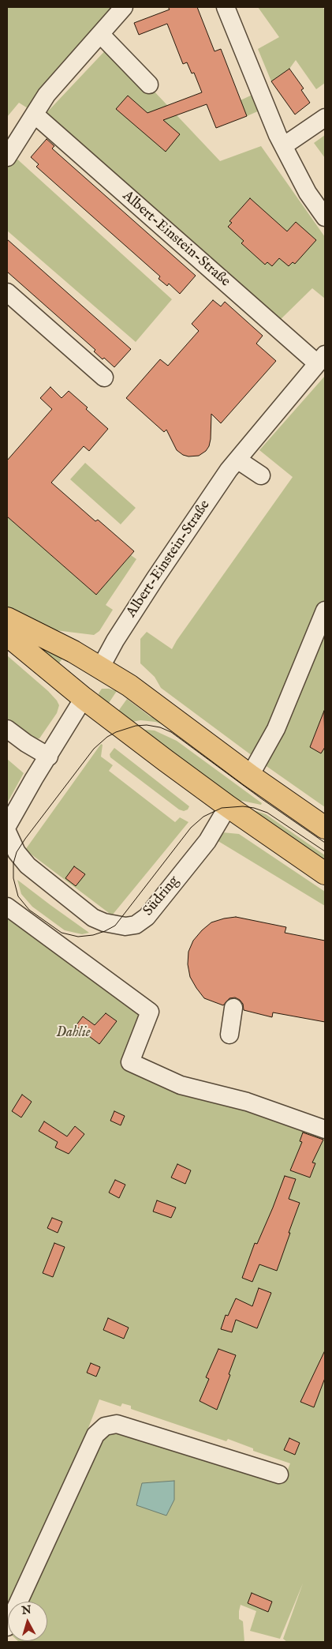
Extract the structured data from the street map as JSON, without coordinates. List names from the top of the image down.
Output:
{
  "streets": {
    "street": ["Albert-Einstein-Straße", "Südring"]
  },
  "parks": ["Dahlie"],
  "north": "top"
}
